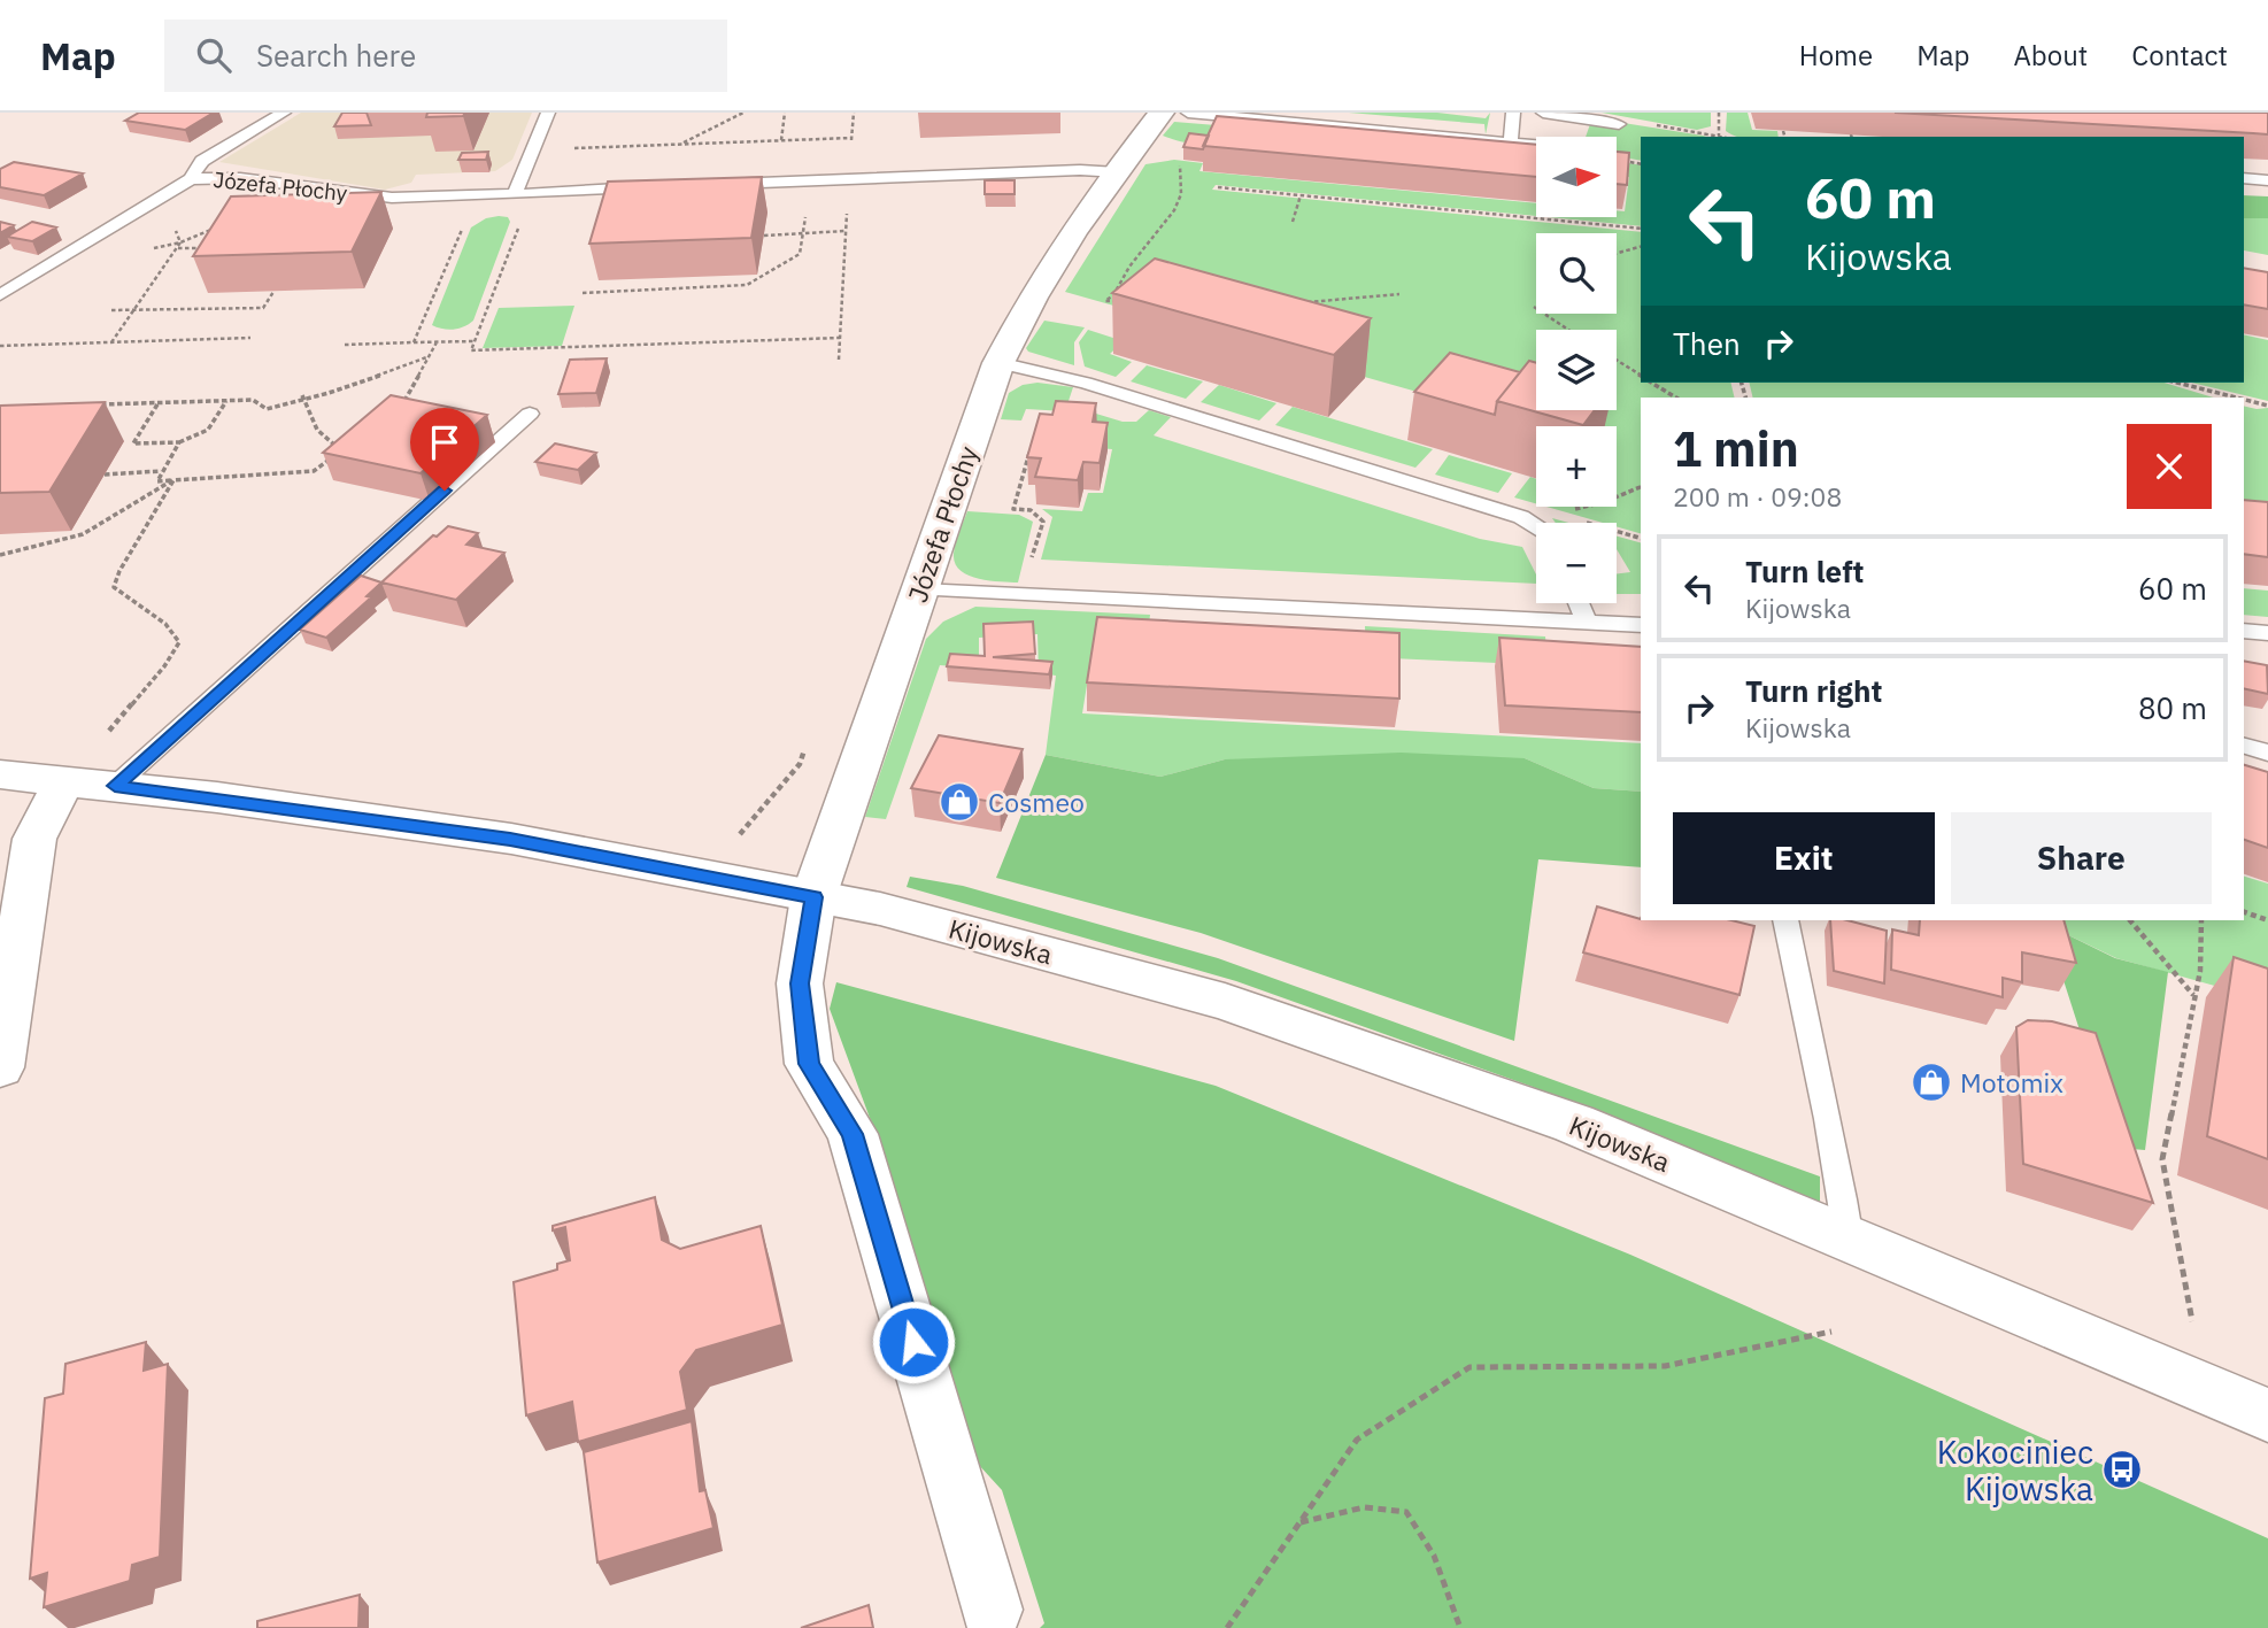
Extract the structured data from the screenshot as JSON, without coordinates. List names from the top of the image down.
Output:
{
  "streets": {
    "street": ["Józefa Płochy", "Kijowska"]
  },
  "crossings": [
    ["Józefa Płochy", "Kijowska"]
  ],
  "places": {
    "shop": ["Cosmeo", "Motomix"],
    "bus stop": ["Kokociniec Kijowska"]
  },
  "north": "right",
  "page": {
    "header": "Map",
    "search": "Search here",
    "nav": [
      "Home",
      "Map",
      "About",
      "Contact"
    ],
    "map_buttons": ["+", "−"],
    "turn": ["60 m", "Kijowska"],
    "then": "Then",
    "heading": ["1 min", "200 m · 09:08"],
    "list": [
      {
        "name": "Turn left",
        "note": "Kijowska",
        "value": "60 m"
      },
      {
        "name": "Turn right",
        "note": "Kijowska",
        "value": "80 m"
      }
    ],
    "buttons": ["Exit", "Share"]
  }
}
